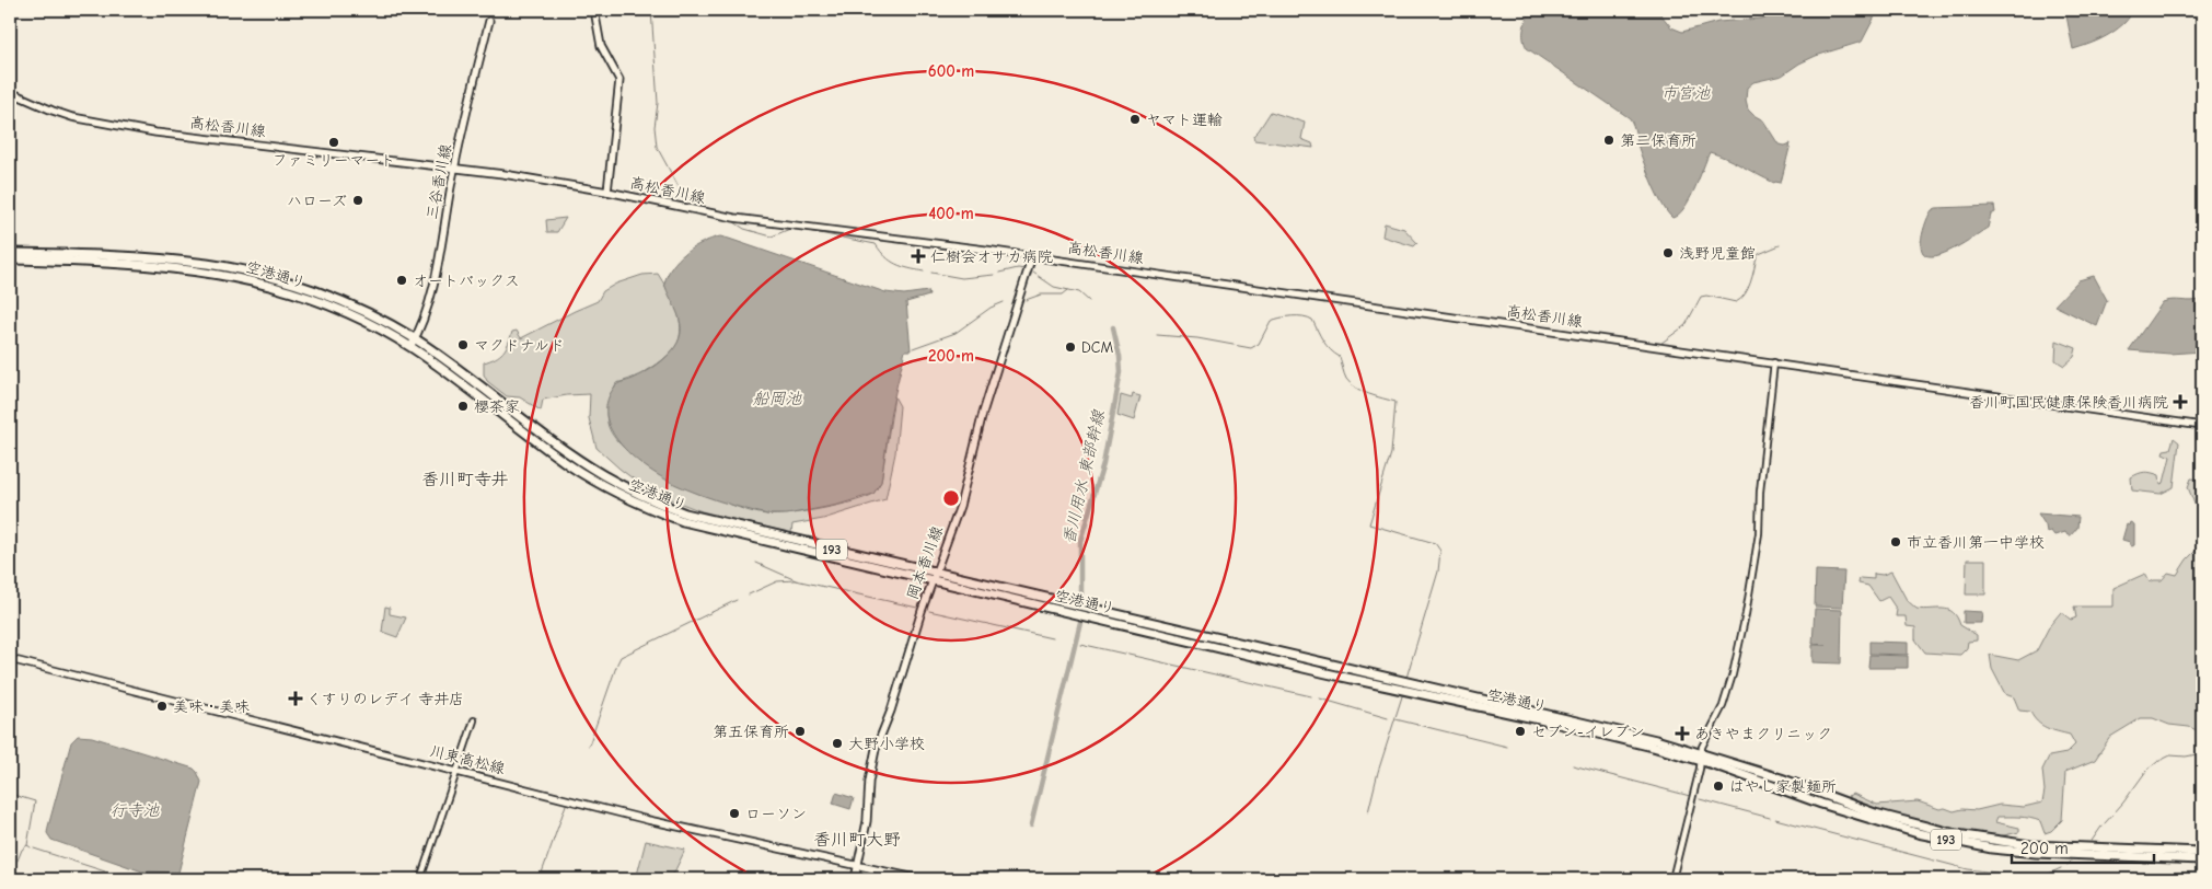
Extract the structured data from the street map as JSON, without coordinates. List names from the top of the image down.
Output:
{
  "streets": {
    "highway": ["空港通り", "193"],
    "main road": [
      "高松香川線",
      "三谷香川線",
      "岡本香川線",
      "川東高松線"
    ]
  },
  "crossings": [
    ["高松香川線", "三谷香川線"],
    ["高松香川線", "岡本香川線"],
    ["三谷香川線", "空港通り"],
    ["空港通り", "岡本香川線"],
    ["岡本香川線", "川東高松線"]
  ],
  "districts": ["香川町寺井", "香川町大野"],
  "water": [
    "市宮池",
    "船岡池",
    "香川用水 東部幹線",
    "行寺池"
  ],
  "places": {
    "other": [
      "ヤマト運輸",
      "第二保育所",
      "ファミリーマート",
      "ハローズ",
      "浅野児童館",
      "オートバックス",
      "マクドナルド",
      "DCM",
      "櫻茶家",
      "市立香川第一中学校",
      "美味・美味",
      "第五保育所",
      "セブン-イレブン",
      "大野小学校",
      "はやし家製麺所",
      "ローソン"
    ],
    "health": [
      "仁樹会オサカ病院",
      "香川町国民健康保険香川病院",
      "くすりのレデイ 寺井店",
      "あきやまクリニック"
    ]
  },
  "scale_bar": "200 m",
  "rings": ["600 m", "400 m", "200 m"]
}
